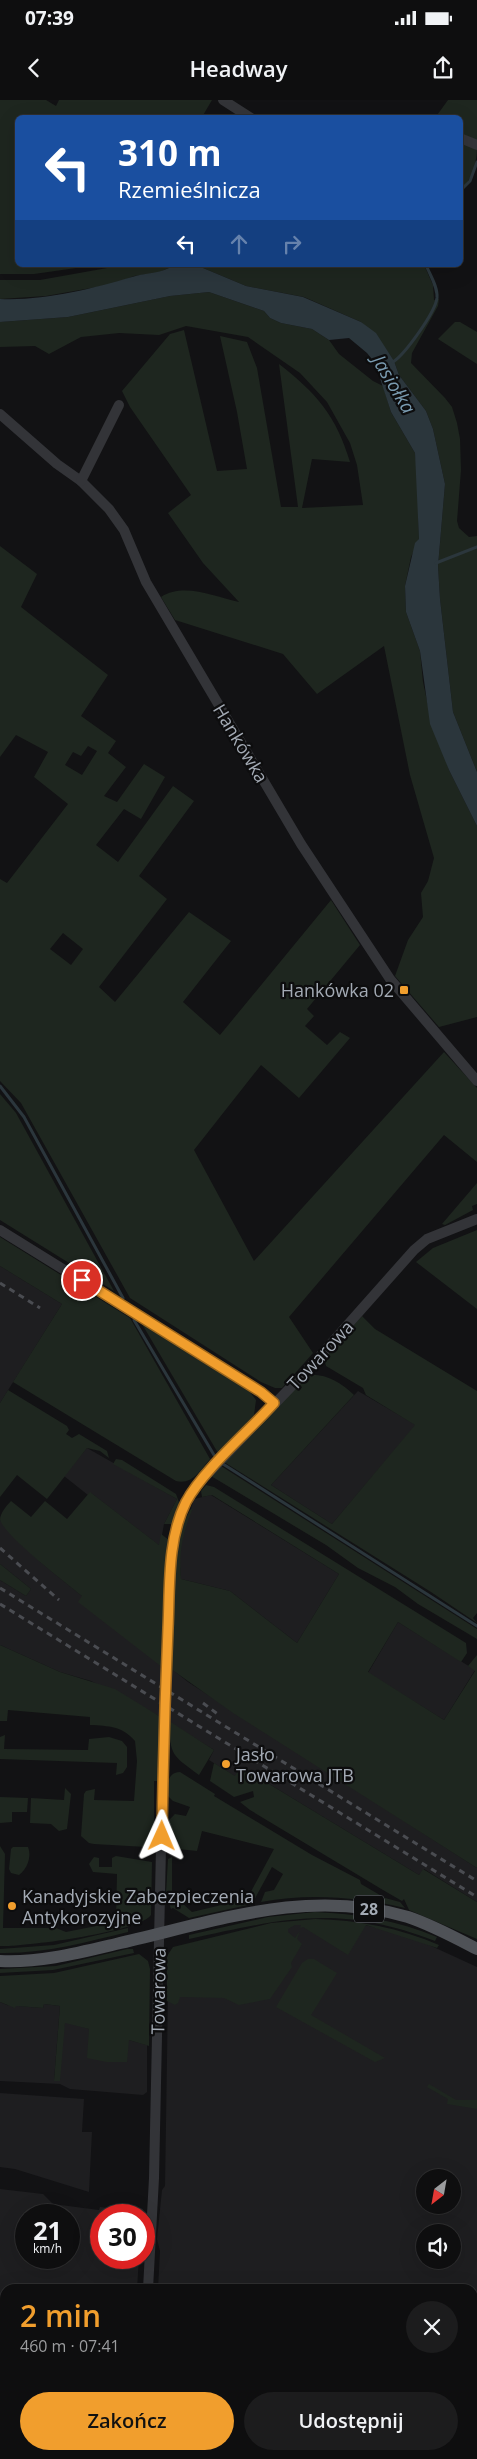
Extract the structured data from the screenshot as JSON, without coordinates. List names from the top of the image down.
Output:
{
  "streets": {
    "main road": ["28"],
    "street": ["Hankówka", "Towarowa"]
  },
  "crossings": [
    ["Towarowa", "28"]
  ],
  "water": ["Jasiołka"],
  "places": {
    "transit": ["Hankówka 02"],
    "other": ["Jasło Towarowa JTB", "Kanadyjskie Zabezpieczenia Antykorozyjne"]
  },
  "north": "bottom left",
  "page": {
    "status": "07:39",
    "header": "Headway",
    "turn": ["310 m", "Rzemieślnicza"],
    "speed": "21 km/h",
    "limit": "30",
    "heading": ["2 min", "460 m · 07:41"],
    "buttons": ["Zakończ", "Udostępnij"]
  }
}
